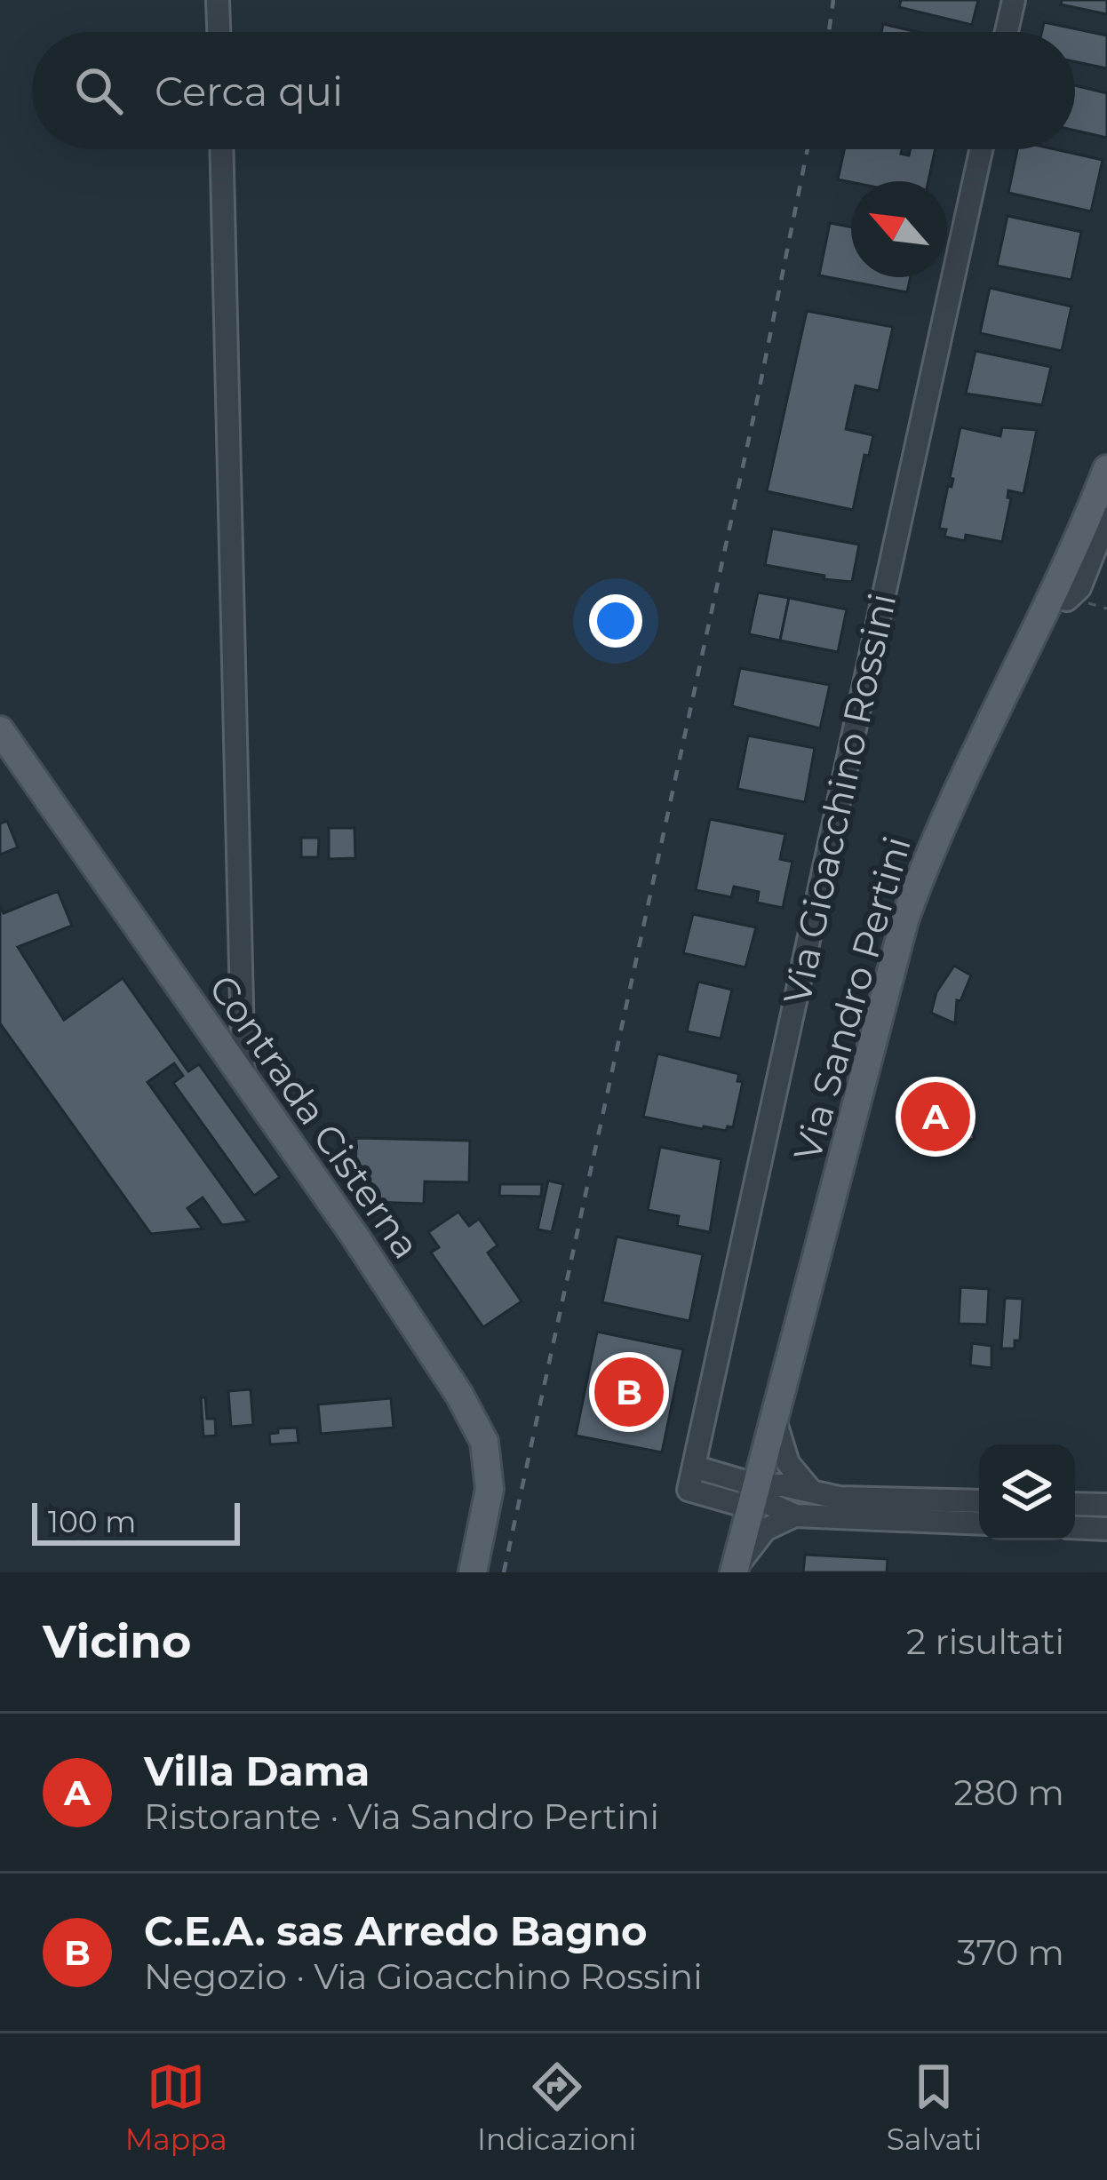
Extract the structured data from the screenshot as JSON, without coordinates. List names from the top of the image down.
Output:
{
  "streets": {
    "main road": ["Via Sandro Pertini", "Contrada Cisterna"],
    "street": ["Via Gioacchino Rossini"]
  },
  "crossings": [
    ["Via Gioacchino Rossini", "Via Sandro Pertini"]
  ],
  "scale_bar": "100 m",
  "north": "top left",
  "page": {
    "search": "Cerca qui",
    "pins": ["A", "B"],
    "scale": "100 m",
    "heading": ["Vicino", "2 risultati"],
    "list": [
      {
        "mark": "A",
        "name": "Villa Dama",
        "note": "Ristorante · Via Sandro Pertini",
        "value": "280 m"
      },
      {
        "mark": "B",
        "name": "C.E.A. sas Arredo Bagno",
        "note": "Negozio · Via Gioacchino Rossini",
        "value": "370 m"
      }
    ],
    "nav": ["Mappa", "Indicazioni", "Salvati"]
  }
}
